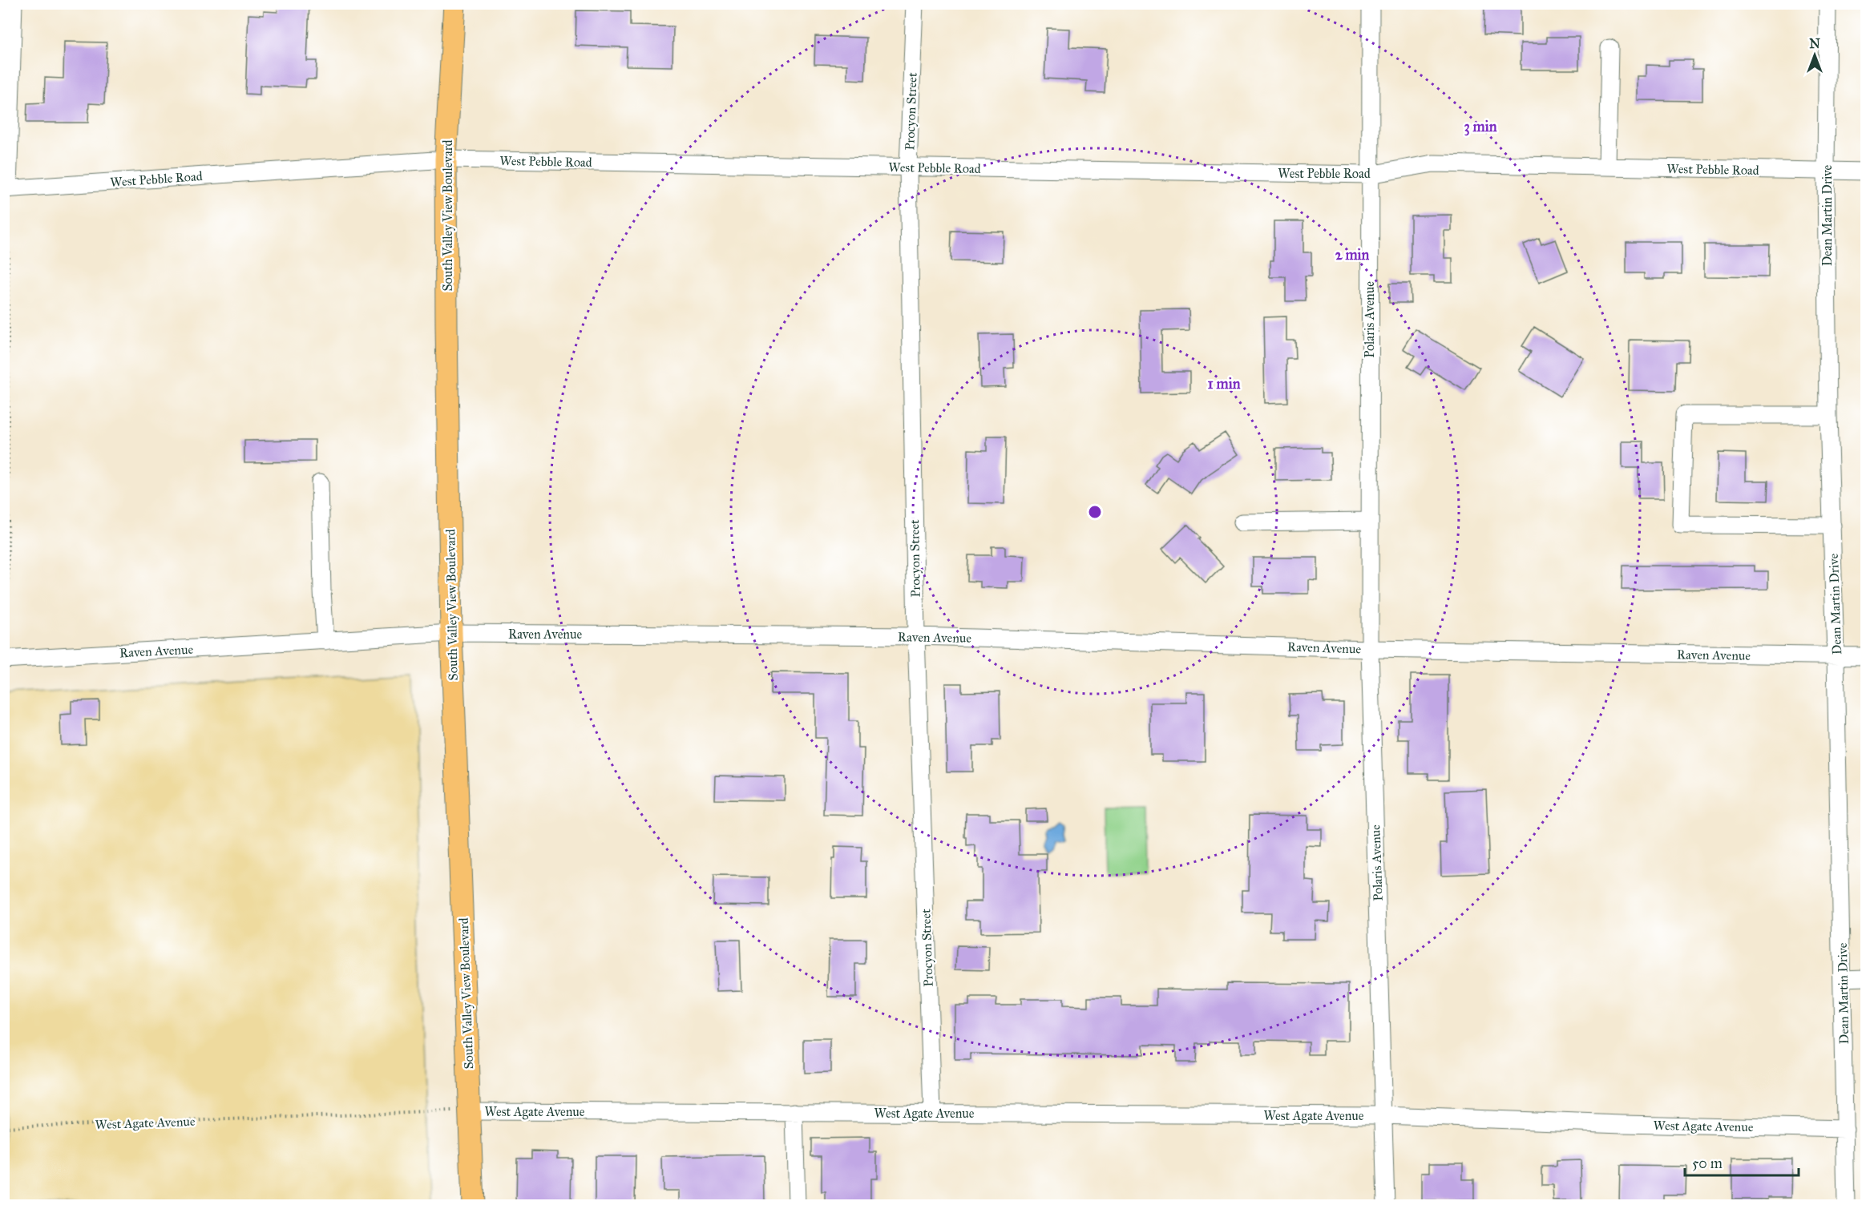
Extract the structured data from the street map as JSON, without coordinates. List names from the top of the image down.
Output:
{
  "streets": {
    "main road": ["South Valley View Boulevard"],
    "street": [
      "Procyon Street",
      "West Pebble Road",
      "Dean Martin Drive",
      "Polaris Avenue",
      "Raven Avenue",
      "West Agate Avenue"
    ]
  },
  "crossings": [
    ["Procyon Street", "West Pebble Road"],
    ["Procyon Street", "Raven Avenue"],
    ["Procyon Street", "West Agate Avenue"],
    ["West Pebble Road", "South Valley View Boulevard"],
    ["West Pebble Road", "Dean Martin Drive"],
    ["West Pebble Road", "Polaris Avenue"],
    ["South Valley View Boulevard", "Raven Avenue"],
    ["South Valley View Boulevard", "West Agate Avenue"],
    ["Dean Martin Drive", "Raven Avenue"],
    ["Dean Martin Drive", "West Agate Avenue"],
    ["Polaris Avenue", "Raven Avenue"],
    ["Polaris Avenue", "West Agate Avenue"]
  ],
  "scale_bar": "50 m",
  "north": "top",
  "rings": ["3 min", "2 min", "1 min"]
}
